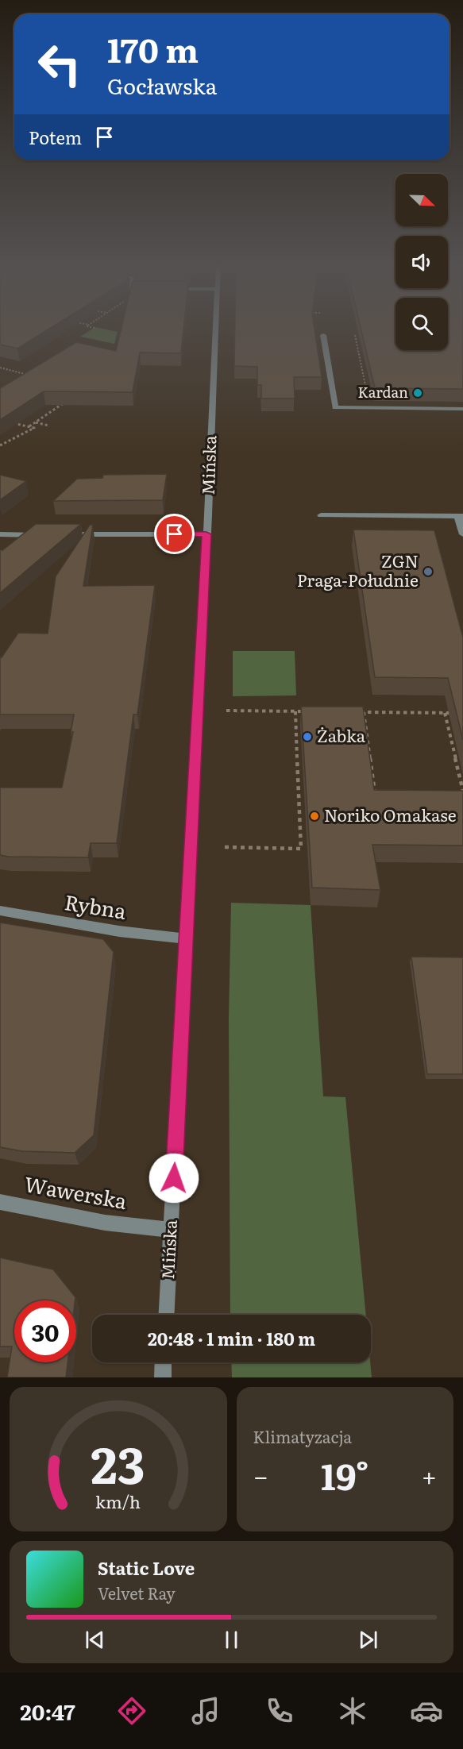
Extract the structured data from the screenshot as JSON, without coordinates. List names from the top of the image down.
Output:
{
  "streets": {
    "street": ["Mińska", "Rybna", "Wawerska"]
  },
  "crossings": [
    ["Mińska", "Rybna"],
    ["Mińska", "Wawerska"]
  ],
  "places": [
    "Kardan",
    "ZGN Praga-Południe",
    "Żabka",
    "Noriko Omakase"
  ],
  "north": "bottom right",
  "page": {
    "turn": ["170 m", "Gocławska"],
    "then": "Potem",
    "limit": "30",
    "trip": "20:48 · 1 min · 180 m",
    "tile": "Klimatyzacja",
    "heat": ["−", "19°", "+"],
    "song": ["Static Love", "Velvet Ray"],
    "tabs": "20:47",
    "gauge": ["23", "km/h"]
  }
}
